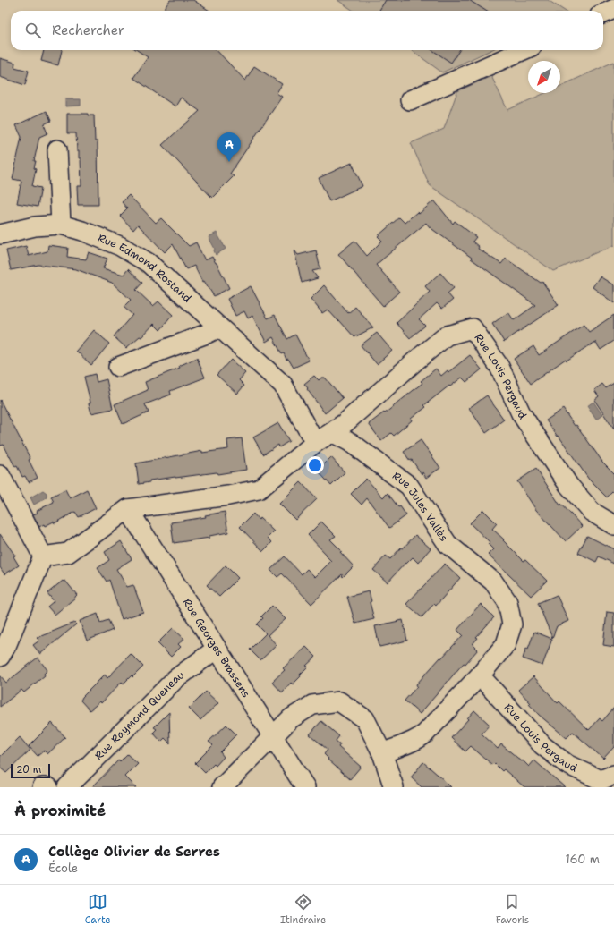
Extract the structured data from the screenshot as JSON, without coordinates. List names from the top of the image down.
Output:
{
  "streets": {
    "street": [
      "Rue Edmond Rostand",
      "Rue Louis Pergaud",
      "Rue Jules Vallès",
      "Rue Georges Brassens",
      "Rue Raymond Queneau"
    ]
  },
  "crossings": [
    ["Rue Louis Pergaud", "Rue Jules Vallès"],
    ["Rue Georges Brassens", "Rue Raymond Queneau"]
  ],
  "scale_bar": "20 m",
  "north": "bottom left",
  "page": {
    "search": "Rechercher",
    "pins": "A",
    "scale": "20 m",
    "heading": "À proximité",
    "list": [
      {
        "mark": "A",
        "name": "Collège Olivier de Serres",
        "note": "École",
        "value": "160 m"
      }
    ],
    "nav": ["Carte", "Itinéraire", "Favoris"]
  }
}
